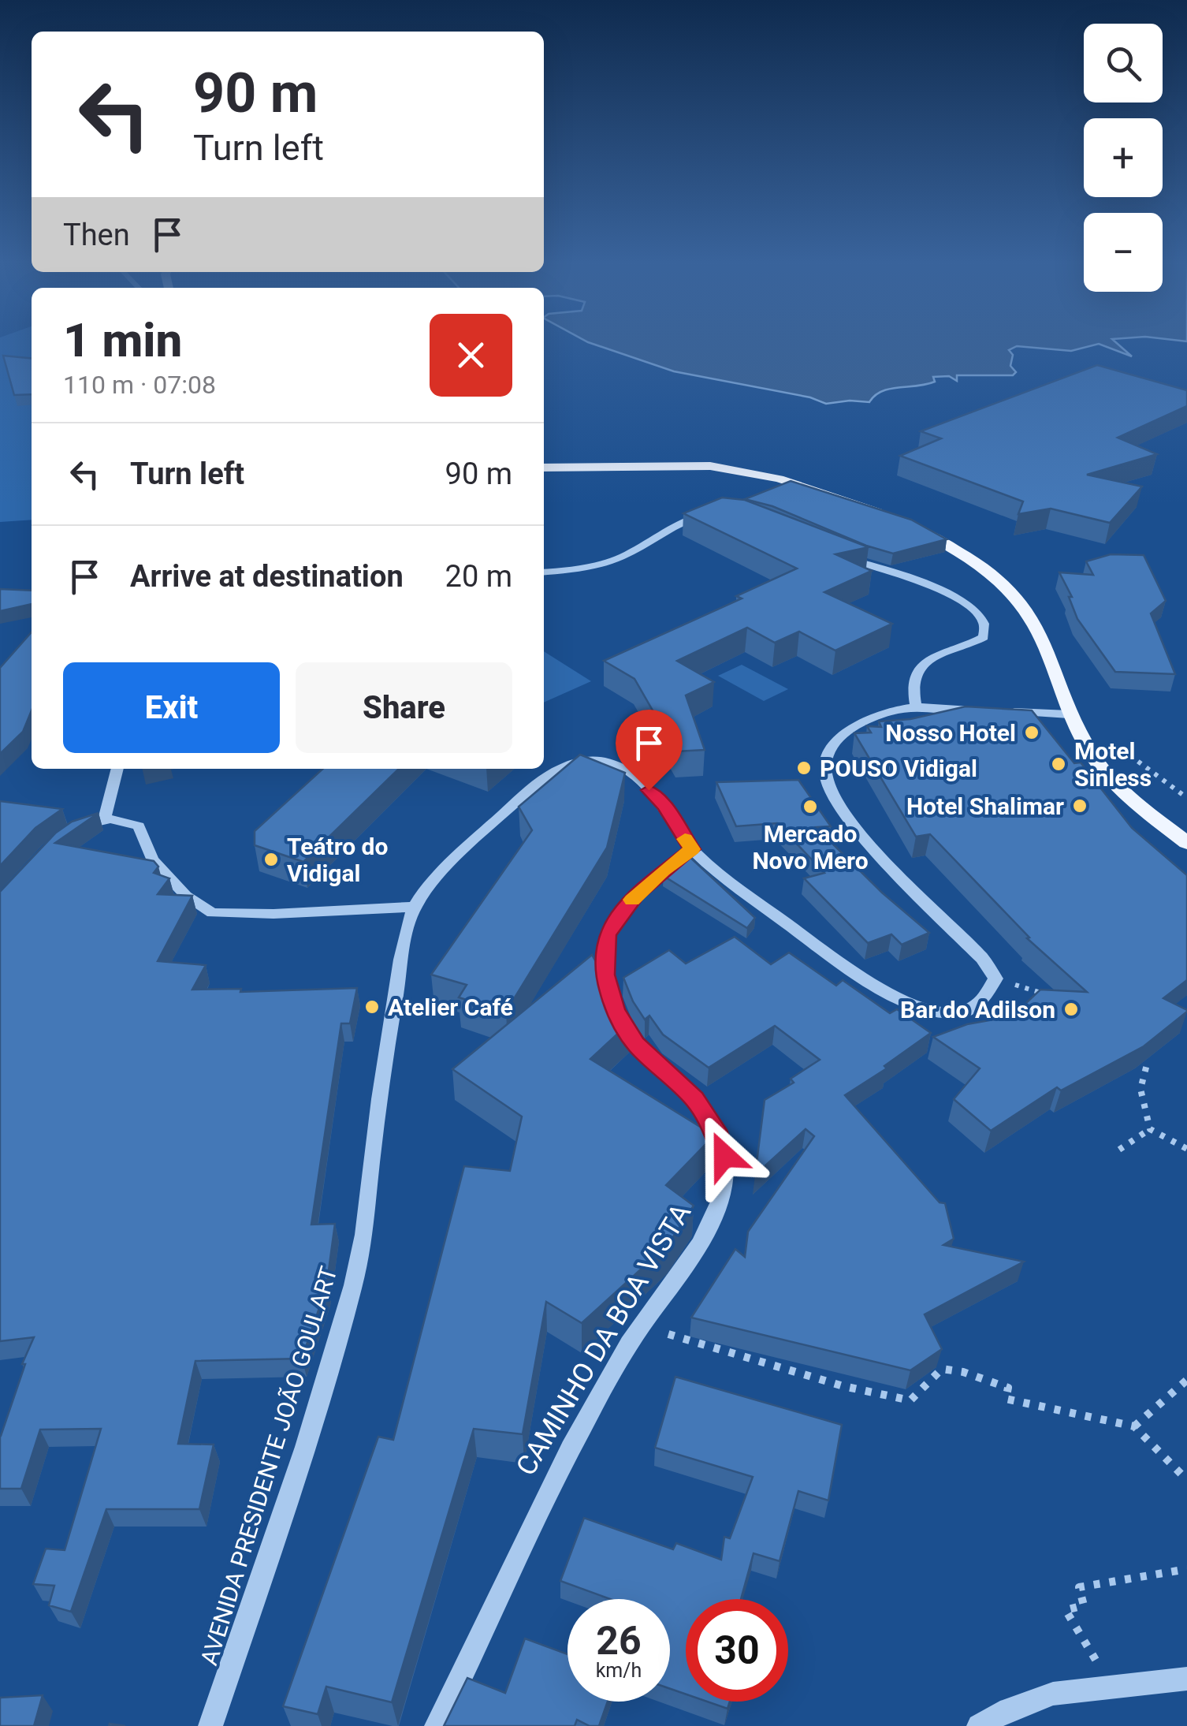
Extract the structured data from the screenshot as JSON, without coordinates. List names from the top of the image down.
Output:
{
  "streets": {
    "street": ["CAMINHO DA BOA VISTA", "AVENIDA PRESIDENTE JOÃO GOULART"]
  },
  "crossings": [
    ["CAMINHO DA BOA VISTA", "AVENIDA PRESIDENTE JOÃO GOULART"]
  ],
  "places": [
    "Nosso Hotel",
    "Motel Sinless",
    "POUSO Vidigal",
    "Hotel Shalimar",
    "Mercado Novo Mero",
    "Teátro do Vidigal",
    "Atelier Café",
    "Bar do Adilson"
  ],
  "page": {
    "map_buttons": ["+", "−"],
    "turn": ["90 m", "Turn left"],
    "then": "Then",
    "heading": ["1 min", "110 m · 07:08"],
    "list": [
      {
        "name": "Turn left",
        "value": "90 m"
      },
      {
        "name": "Arrive at destination",
        "value": "20 m"
      }
    ],
    "buttons": ["Exit", "Share"],
    "speed": "26 km/h",
    "limit": "30"
  }
}
